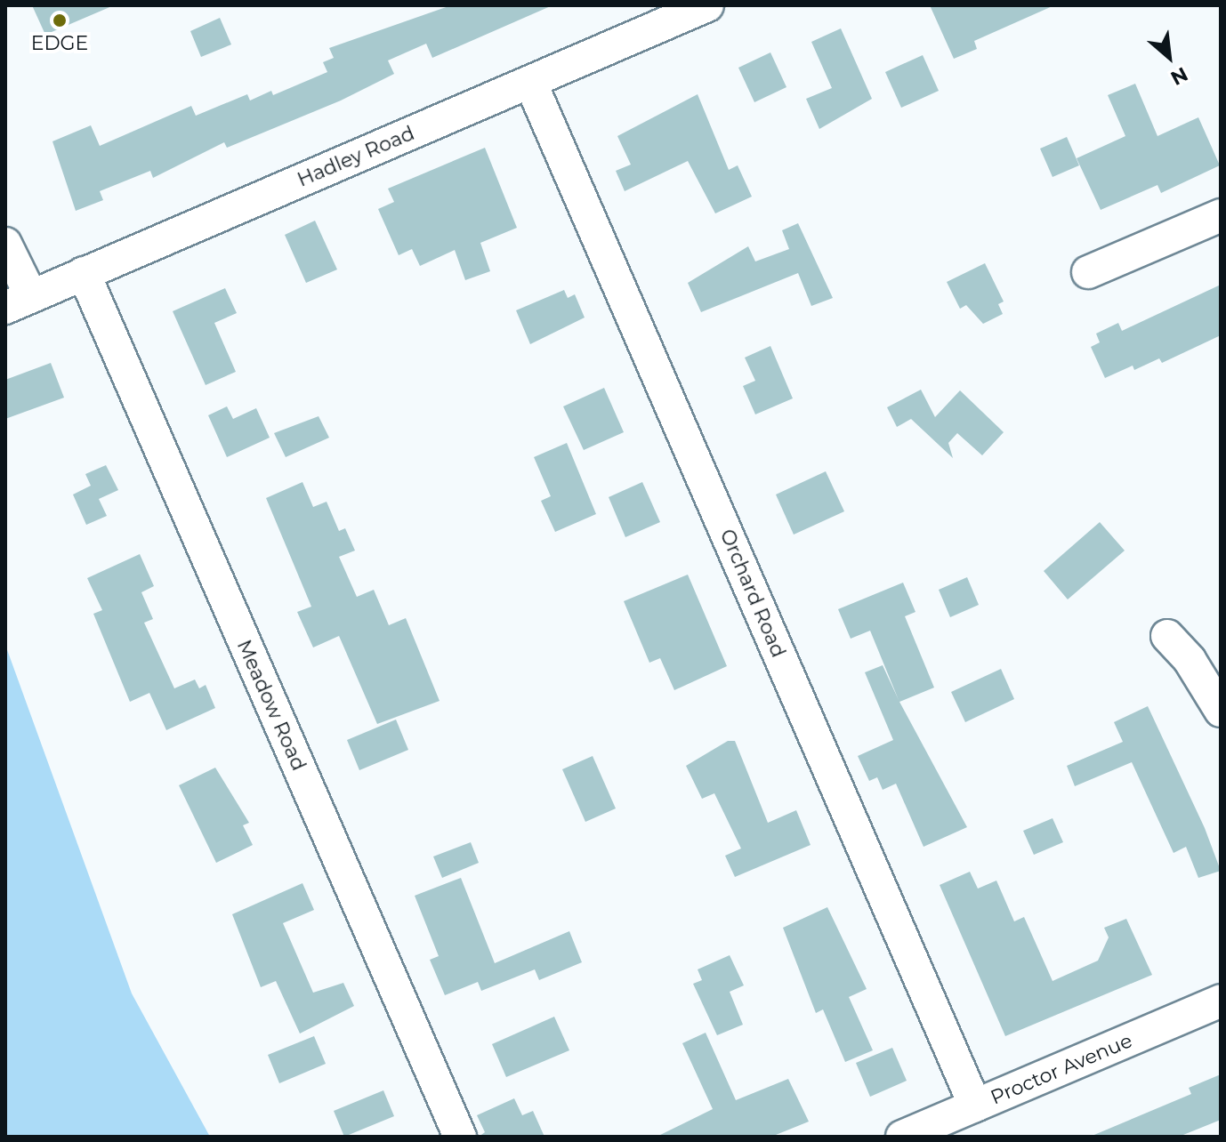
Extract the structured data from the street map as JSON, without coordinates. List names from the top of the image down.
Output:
{
  "streets": {
    "street": [
      "Hadley Road",
      "Orchard Road",
      "Meadow Road",
      "Proctor Avenue"
    ]
  },
  "crossings": [
    ["Hadley Road", "Orchard Road"],
    ["Hadley Road", "Meadow Road"],
    ["Orchard Road", "Proctor Avenue"]
  ],
  "places": ["EDGE"],
  "north": "bottom right"
}
